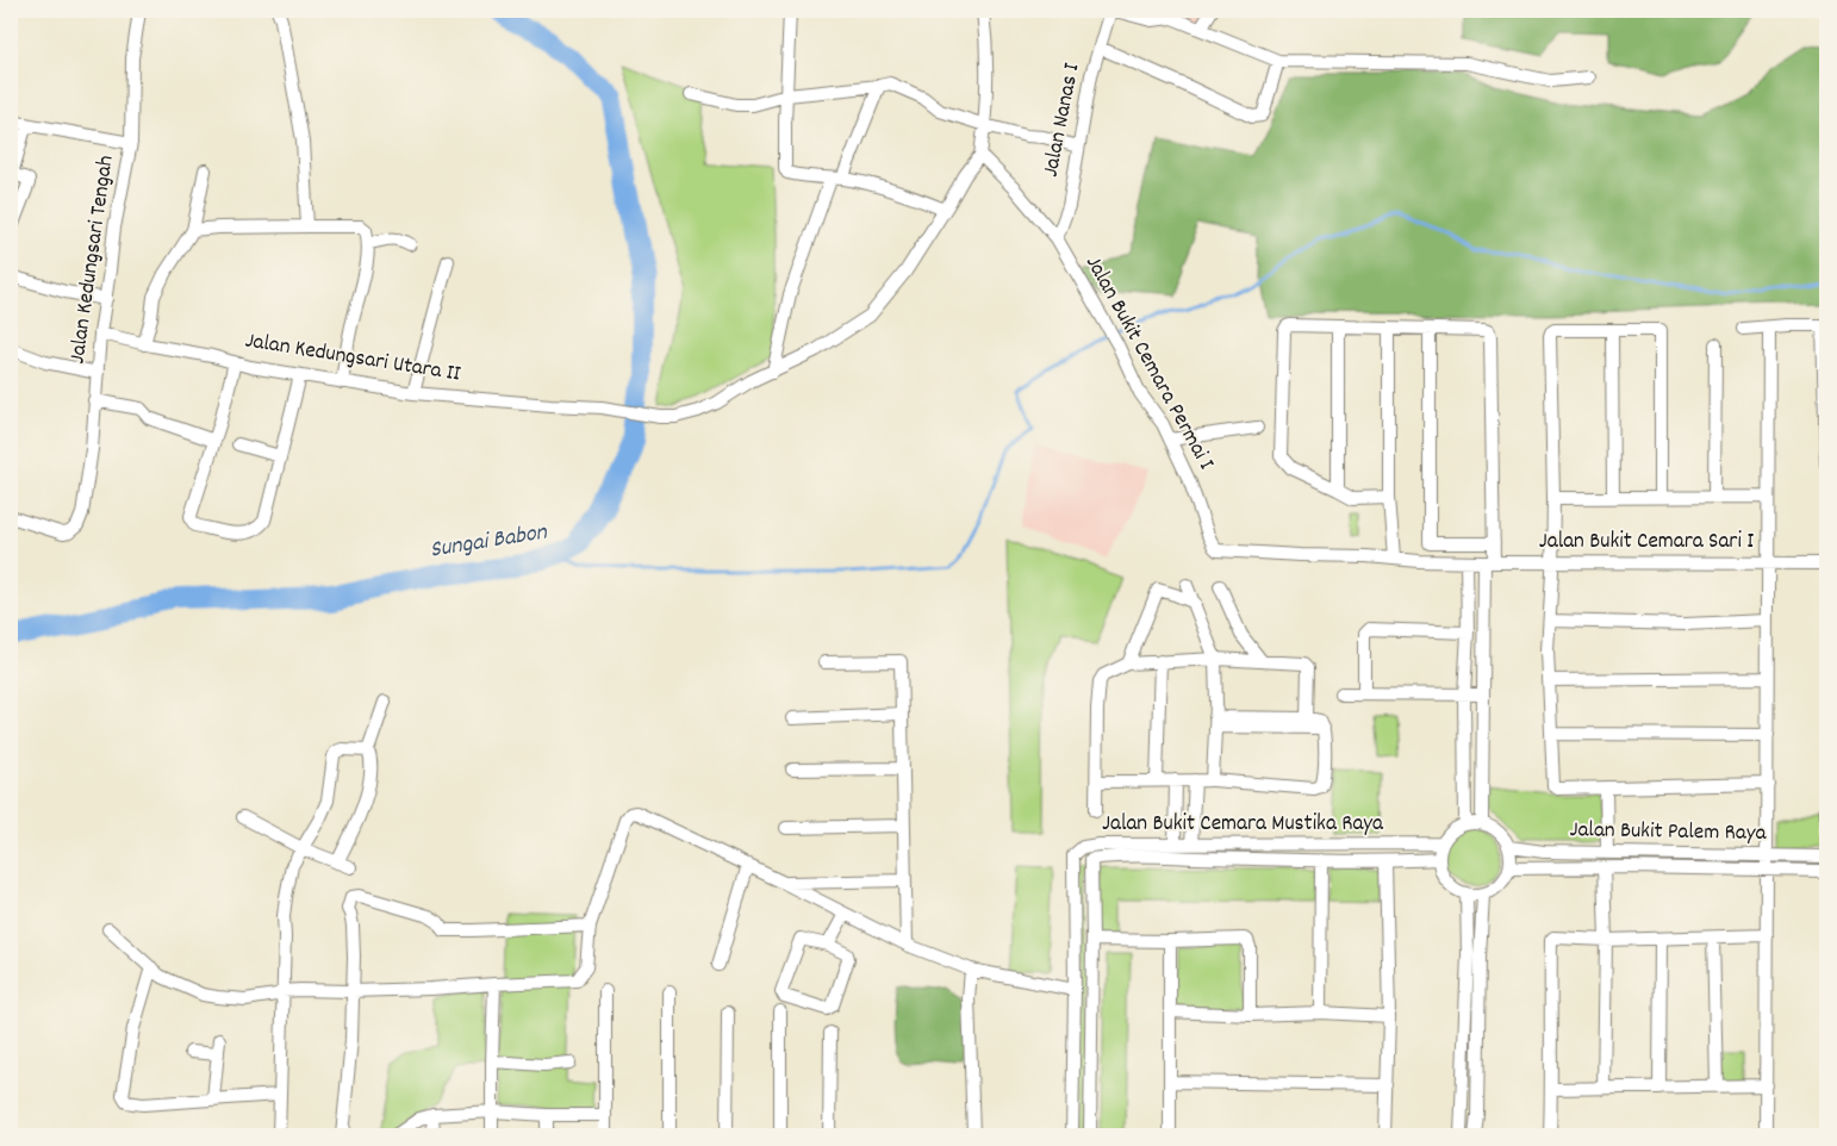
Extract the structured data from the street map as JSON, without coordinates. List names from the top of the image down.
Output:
{
  "streets": {
    "street": [
      "Jalan Nanas I",
      "Jalan Kedungsari Tengah",
      "Jalan Kedungsari Utara II",
      "Jalan Bukit Cemara Permai I",
      "Jalan Bukit Cemara Sari I",
      "Jalan Bukit Cemara Mustika Raya",
      "Jalan Bukit Palem Raya"
    ]
  },
  "crossings": [
    ["Jalan Nanas I", "Jalan Bukit Cemara Permai I"],
    ["Jalan Kedungsari Tengah", "Jalan Kedungsari Utara II"],
    ["Jalan Kedungsari Utara II", "Jalan Bukit Cemara Permai I"],
    ["Jalan Bukit Cemara Permai I", "Jalan Bukit Cemara Sari I"],
    ["Jalan Bukit Cemara Mustika Raya", "Jalan Bukit Palem Raya"]
  ],
  "water": ["Sungai Babon"]
}
